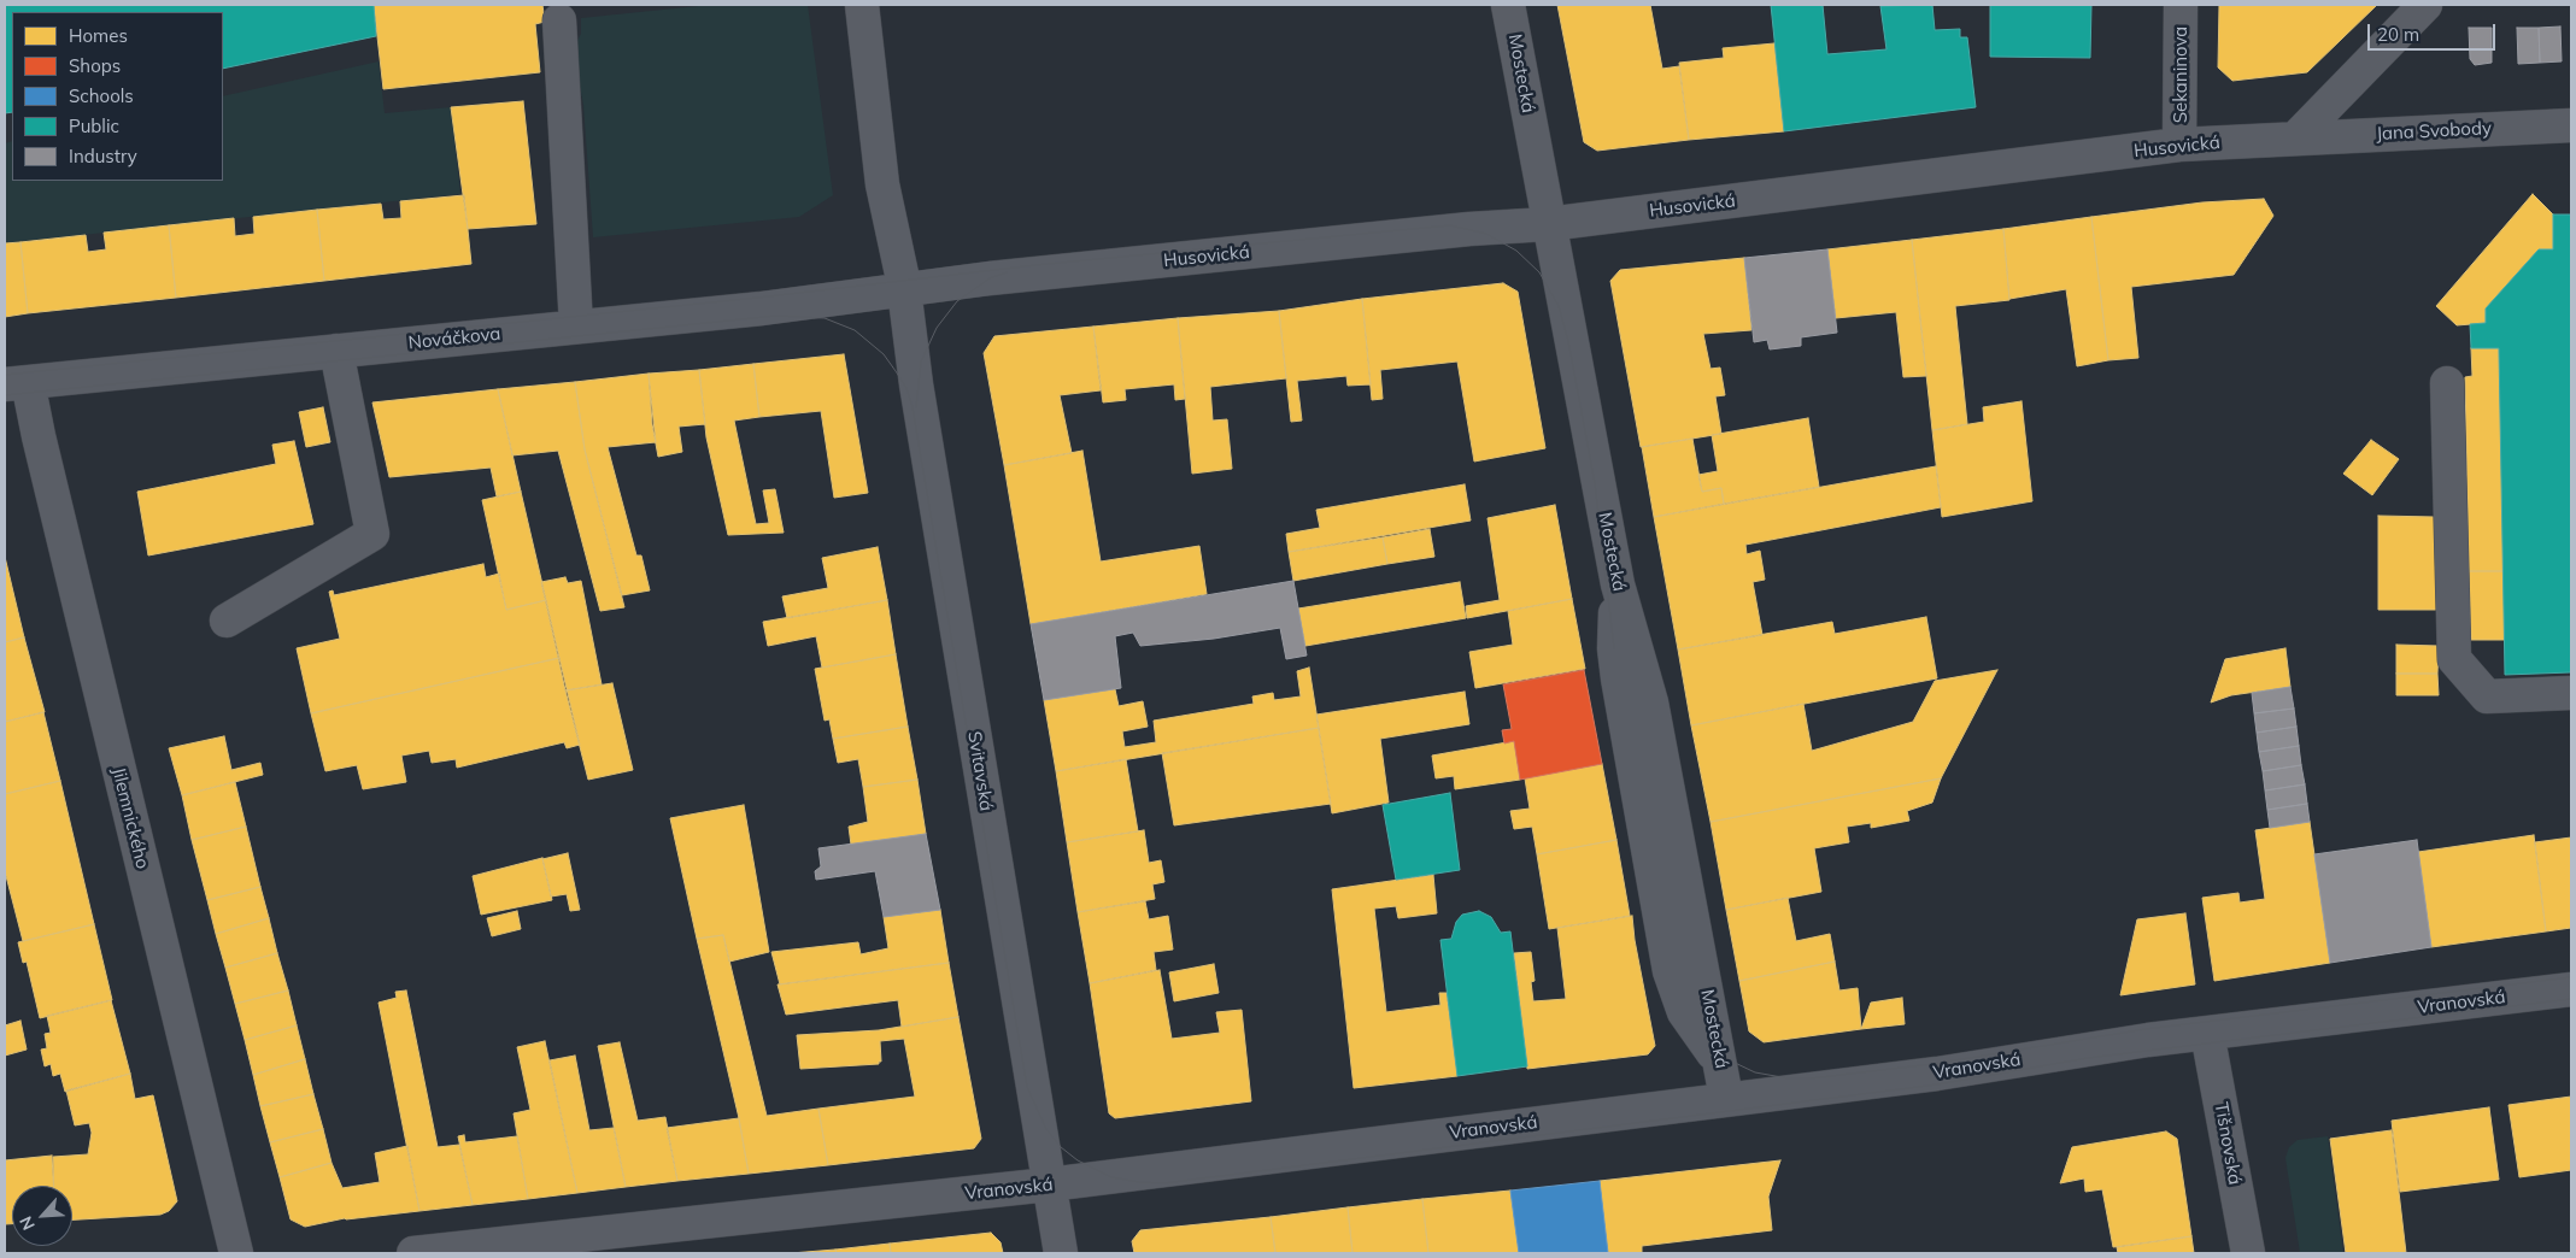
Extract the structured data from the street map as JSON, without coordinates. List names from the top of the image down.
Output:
{
  "streets": {
    "street": [
      "Mostecká",
      "Sekaninova",
      "Jana Svobody",
      "Husovická",
      "Nováčkova",
      "Svitavská",
      "Jilemnického",
      "Vranovská",
      "Tišnovská"
    ]
  },
  "crossings": [
    ["Mostecká", "Husovická"],
    ["Mostecká", "Vranovská"],
    ["Sekaninova", "Husovická"],
    ["Jana Svobody", "Husovická"],
    ["Husovická", "Nováčkova"],
    ["Husovická", "Svitavská"],
    ["Nováčkova", "Svitavská"],
    ["Nováčkova", "Jilemnického"],
    ["Svitavská", "Vranovská"],
    ["Vranovská", "Tišnovská"]
  ],
  "legend": [
    "Homes",
    "Shops",
    "Schools",
    "Public",
    "Industry"
  ],
  "scale_bar": "20 m",
  "north": "bottom left"
}
